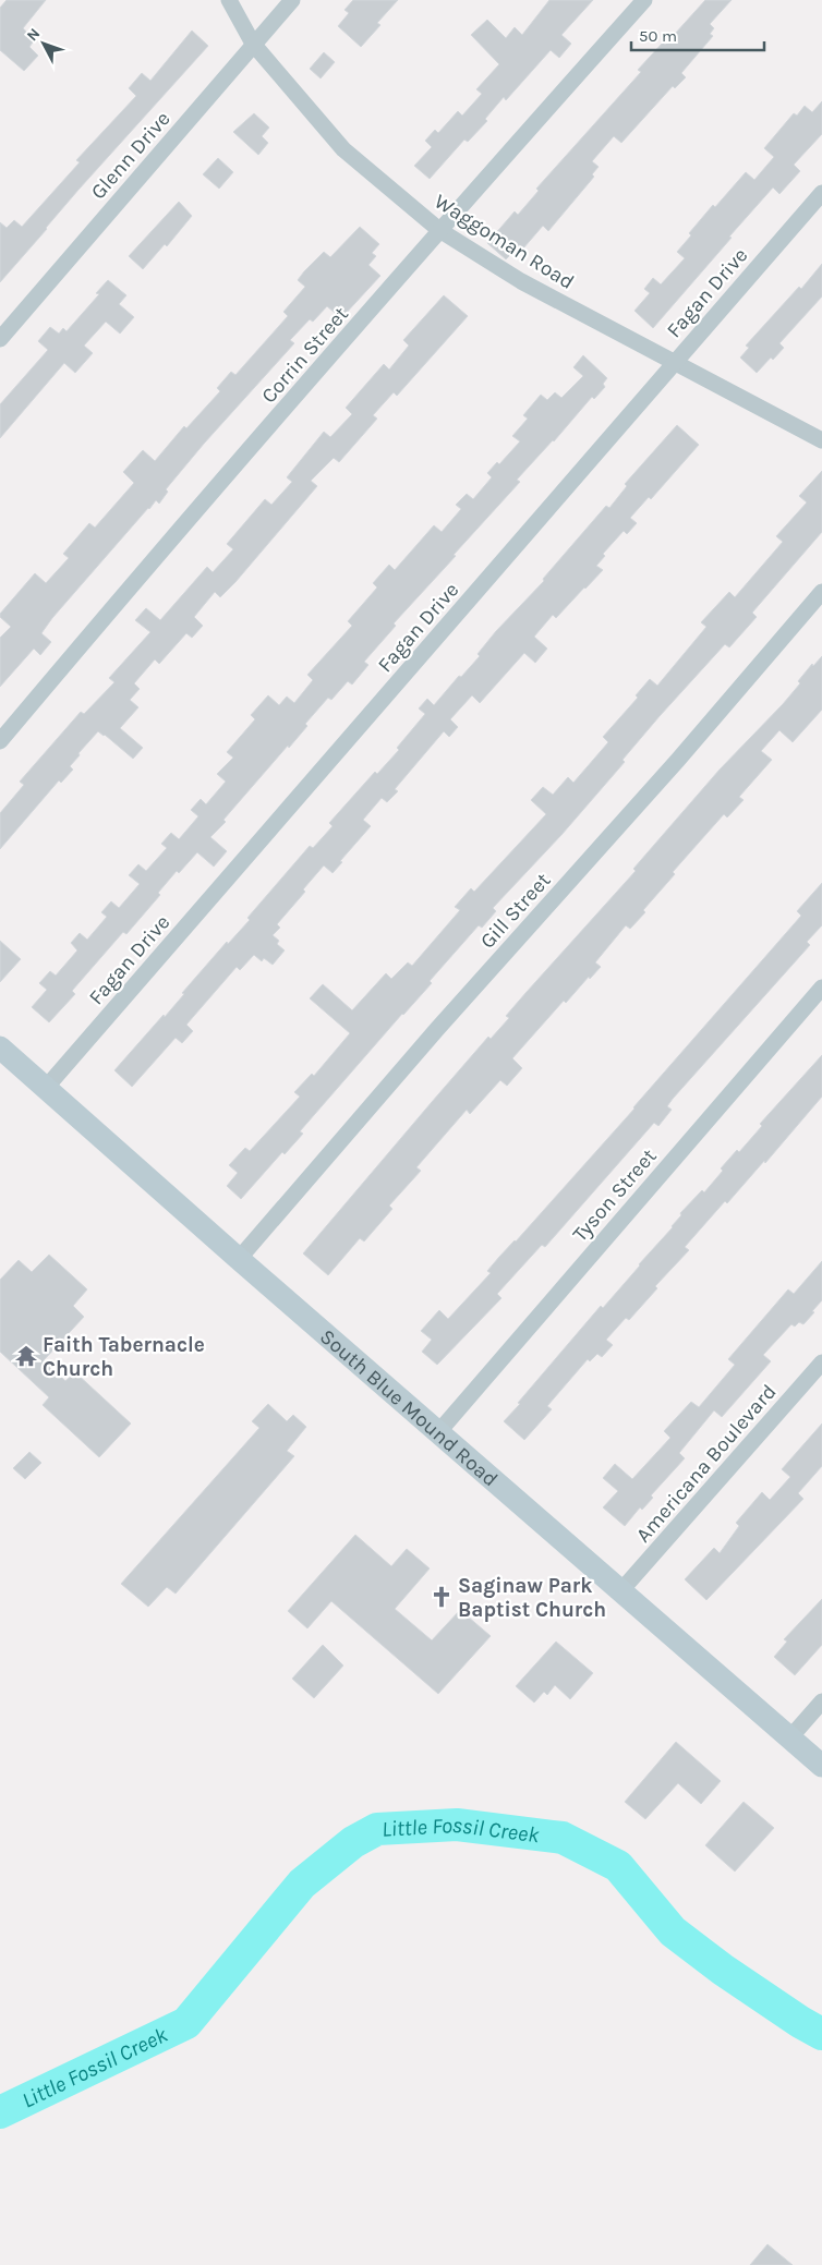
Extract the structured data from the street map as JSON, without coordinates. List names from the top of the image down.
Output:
{
  "streets": {
    "main road": ["South Blue Mound Road"],
    "street": [
      "Glenn Drive",
      "Waggoman Road",
      "Fagan Drive",
      "Corrin Street",
      "Gill Street",
      "Tyson Street",
      "Americana Boulevard"
    ]
  },
  "crossings": [
    ["Glenn Drive", "Waggoman Road"],
    ["Waggoman Road", "Fagan Drive"],
    ["Waggoman Road", "Corrin Street"],
    ["Fagan Drive", "South Blue Mound Road"],
    ["Gill Street", "South Blue Mound Road"],
    ["Tyson Street", "South Blue Mound Road"],
    ["South Blue Mound Road", "Americana Boulevard"]
  ],
  "water": ["Little Fossil Creek"],
  "places": {
    "temple": ["Faith Tabernacle Church"],
    "church": ["Saginaw Park Baptist Church"]
  },
  "scale_bar": "50 m",
  "north": "top left"
}
